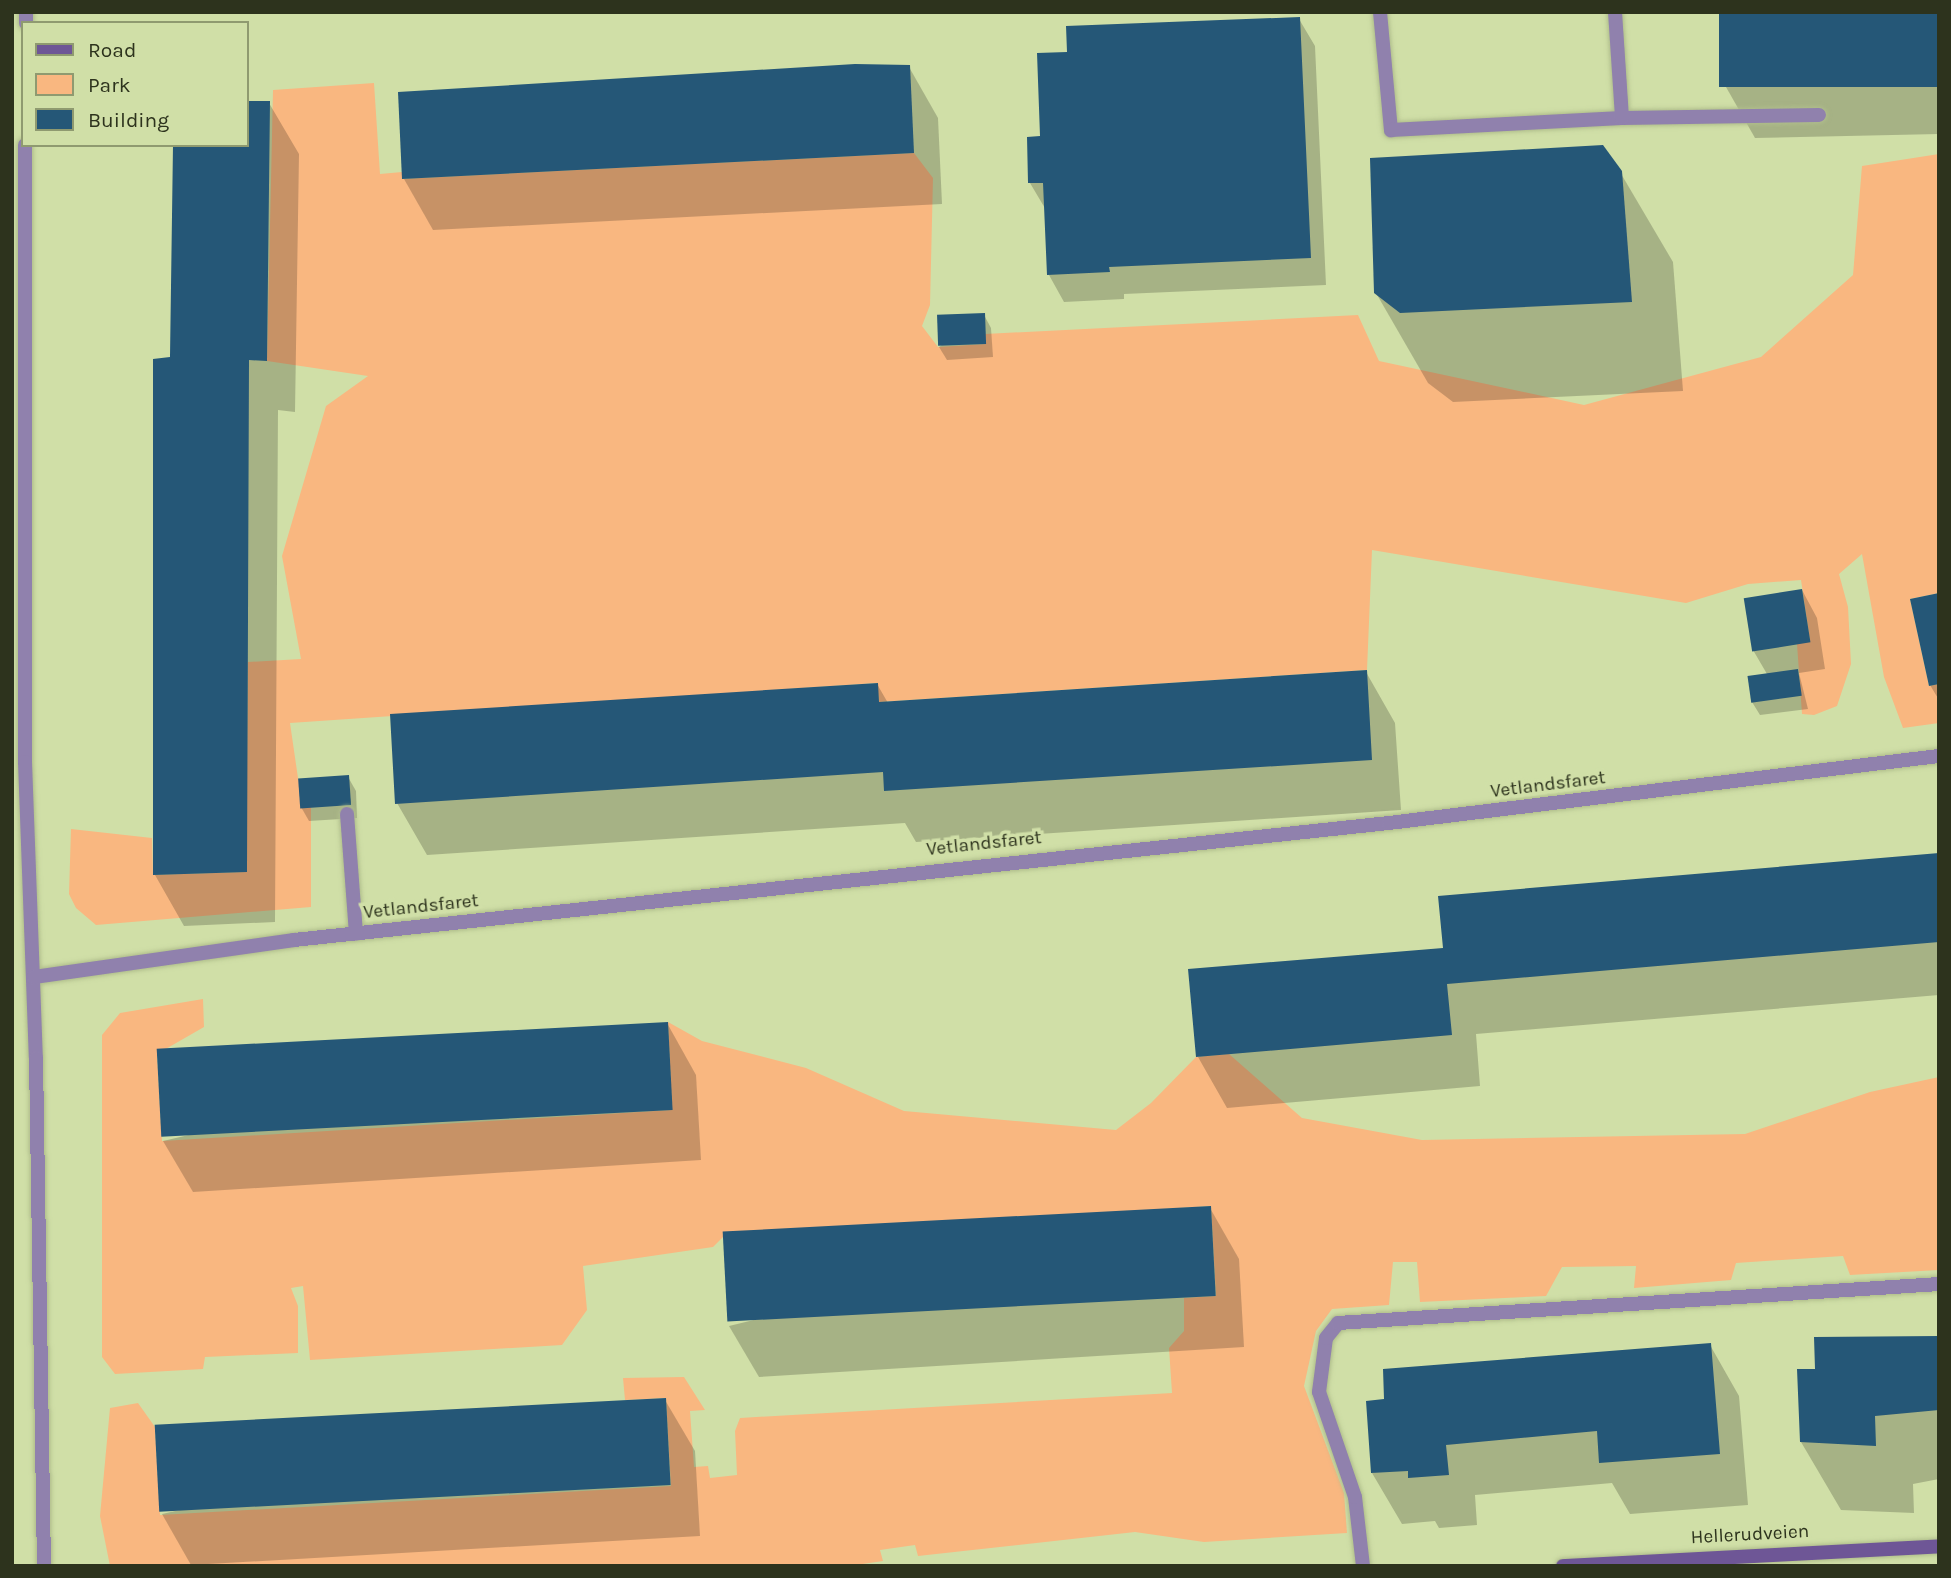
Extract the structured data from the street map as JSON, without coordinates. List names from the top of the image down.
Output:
{
  "streets": {
    "main road": ["Hellerudveien"],
    "street": ["Vetlandsfaret"]
  },
  "legend": ["Road", "Park", "Building"]
}
